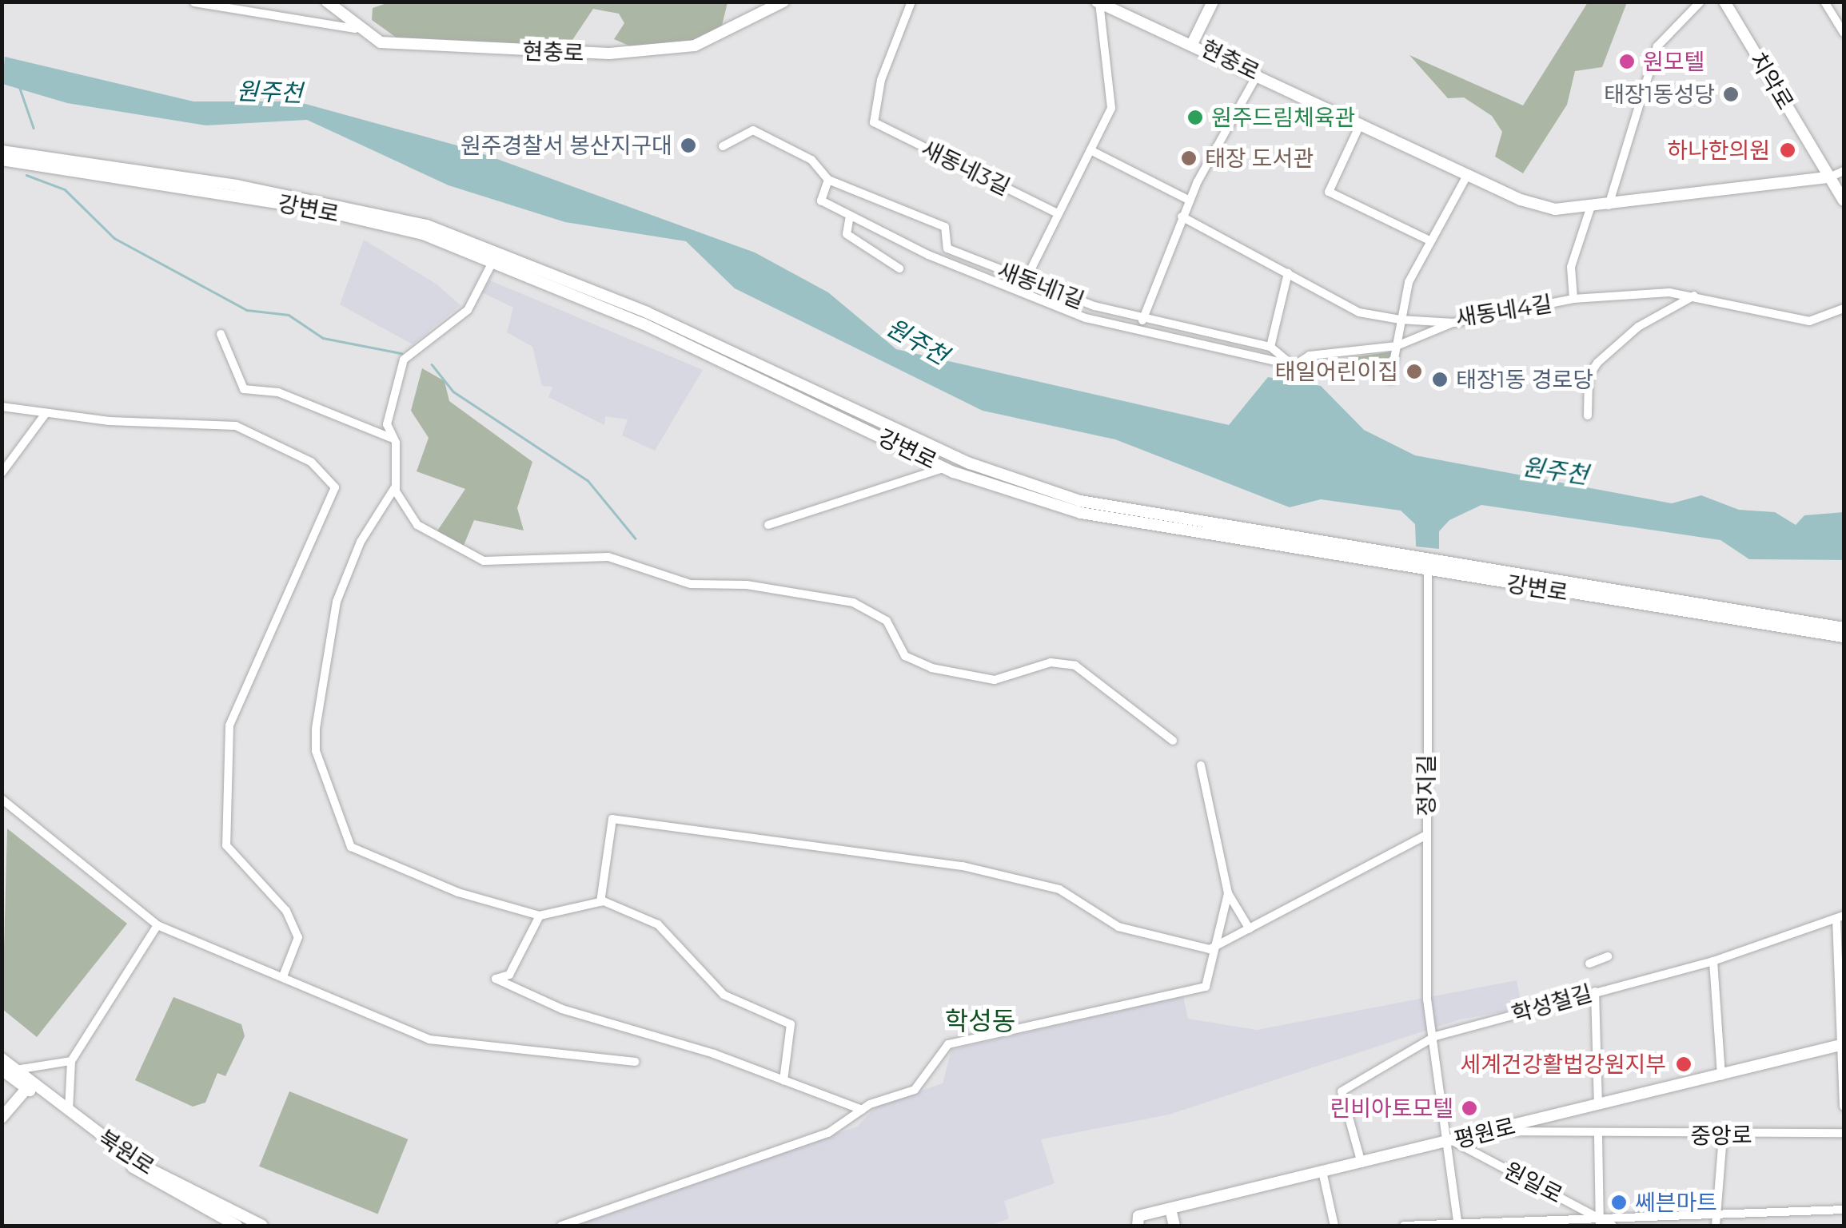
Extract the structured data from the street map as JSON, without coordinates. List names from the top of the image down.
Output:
{
  "streets": {
    "street": [
      "현충로",
      "치악로",
      "새동네3길",
      "강변로",
      "새동네1길",
      "새동네4길",
      "정지길",
      "학성철길",
      "평원로",
      "중앙로",
      "북원로",
      "원일로"
    ]
  },
  "crossings": [
    ["현충로", "치악로"],
    ["강변로", "정지길"],
    ["정지길", "학성철길"],
    ["정지길", "평원로"],
    ["정지길", "원일로"],
    ["학성철길", "평원로"],
    ["평원로", "중앙로"],
    ["평원로", "원일로"]
  ],
  "districts": ["학성동"],
  "water": ["원주천"],
  "places": [
    "원모텔",
    "태장1동성당",
    "원주드림체육관",
    "원주경찰서 봉산지구대",
    "하나한의원",
    "태장 도서관",
    "태일어린이집",
    "태장1동 경로당",
    "세계건강활법강원지부",
    "린비아토모텔",
    "쎄븐마트"
  ]
}
